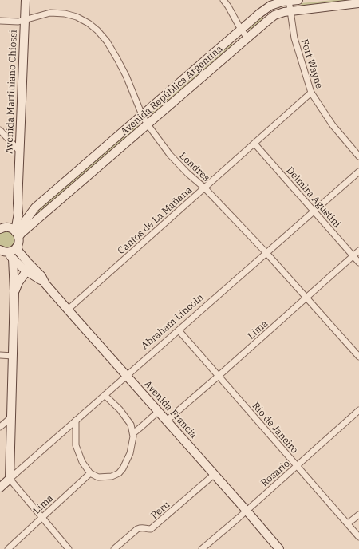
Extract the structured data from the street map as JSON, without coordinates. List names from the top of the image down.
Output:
{
  "streets": {
    "street": [
      "Fort Wayne",
      "Avenida República Argentina",
      "Avenida Martiniano Chiossi",
      "Londres",
      "Delmira Agustini",
      "Cantos de La Mañana",
      "Abraham Lincoln",
      "Lima",
      "Avenida Francia",
      "Rio de Janeiro",
      "Rosario",
      "Perú"
    ]
  },
  "crossings": [
    ["Fort Wayne", "Avenida República Argentina"],
    ["Fort Wayne", "Cantos de La Mañana"],
    ["Avenida República Argentina", "Avenida Martiniano Chiossi"],
    ["Avenida República Argentina", "Londres"],
    ["Avenida Martiniano Chiossi", "Londres"],
    ["Avenida Martiniano Chiossi", "Avenida Francia"],
    ["Londres", "Cantos de La Mañana"],
    ["Londres", "Abraham Lincoln"],
    ["Londres", "Lima"],
    ["Delmira Agustini", "Cantos de La Mañana"],
    ["Delmira Agustini", "Abraham Lincoln"],
    ["Delmira Agustini", "Lima"],
    ["Cantos de La Mañana", "Avenida Francia"],
    ["Abraham Lincoln", "Lima"],
    ["Abraham Lincoln", "Avenida Francia"],
    ["Abraham Lincoln", "Rio de Janeiro"],
    ["Lima", "Avenida Francia"],
    ["Lima", "Rio de Janeiro"],
    ["Avenida Francia", "Rosario"],
    ["Avenida Francia", "Perú"],
    ["Rio de Janeiro", "Rosario"]
  ]
}
